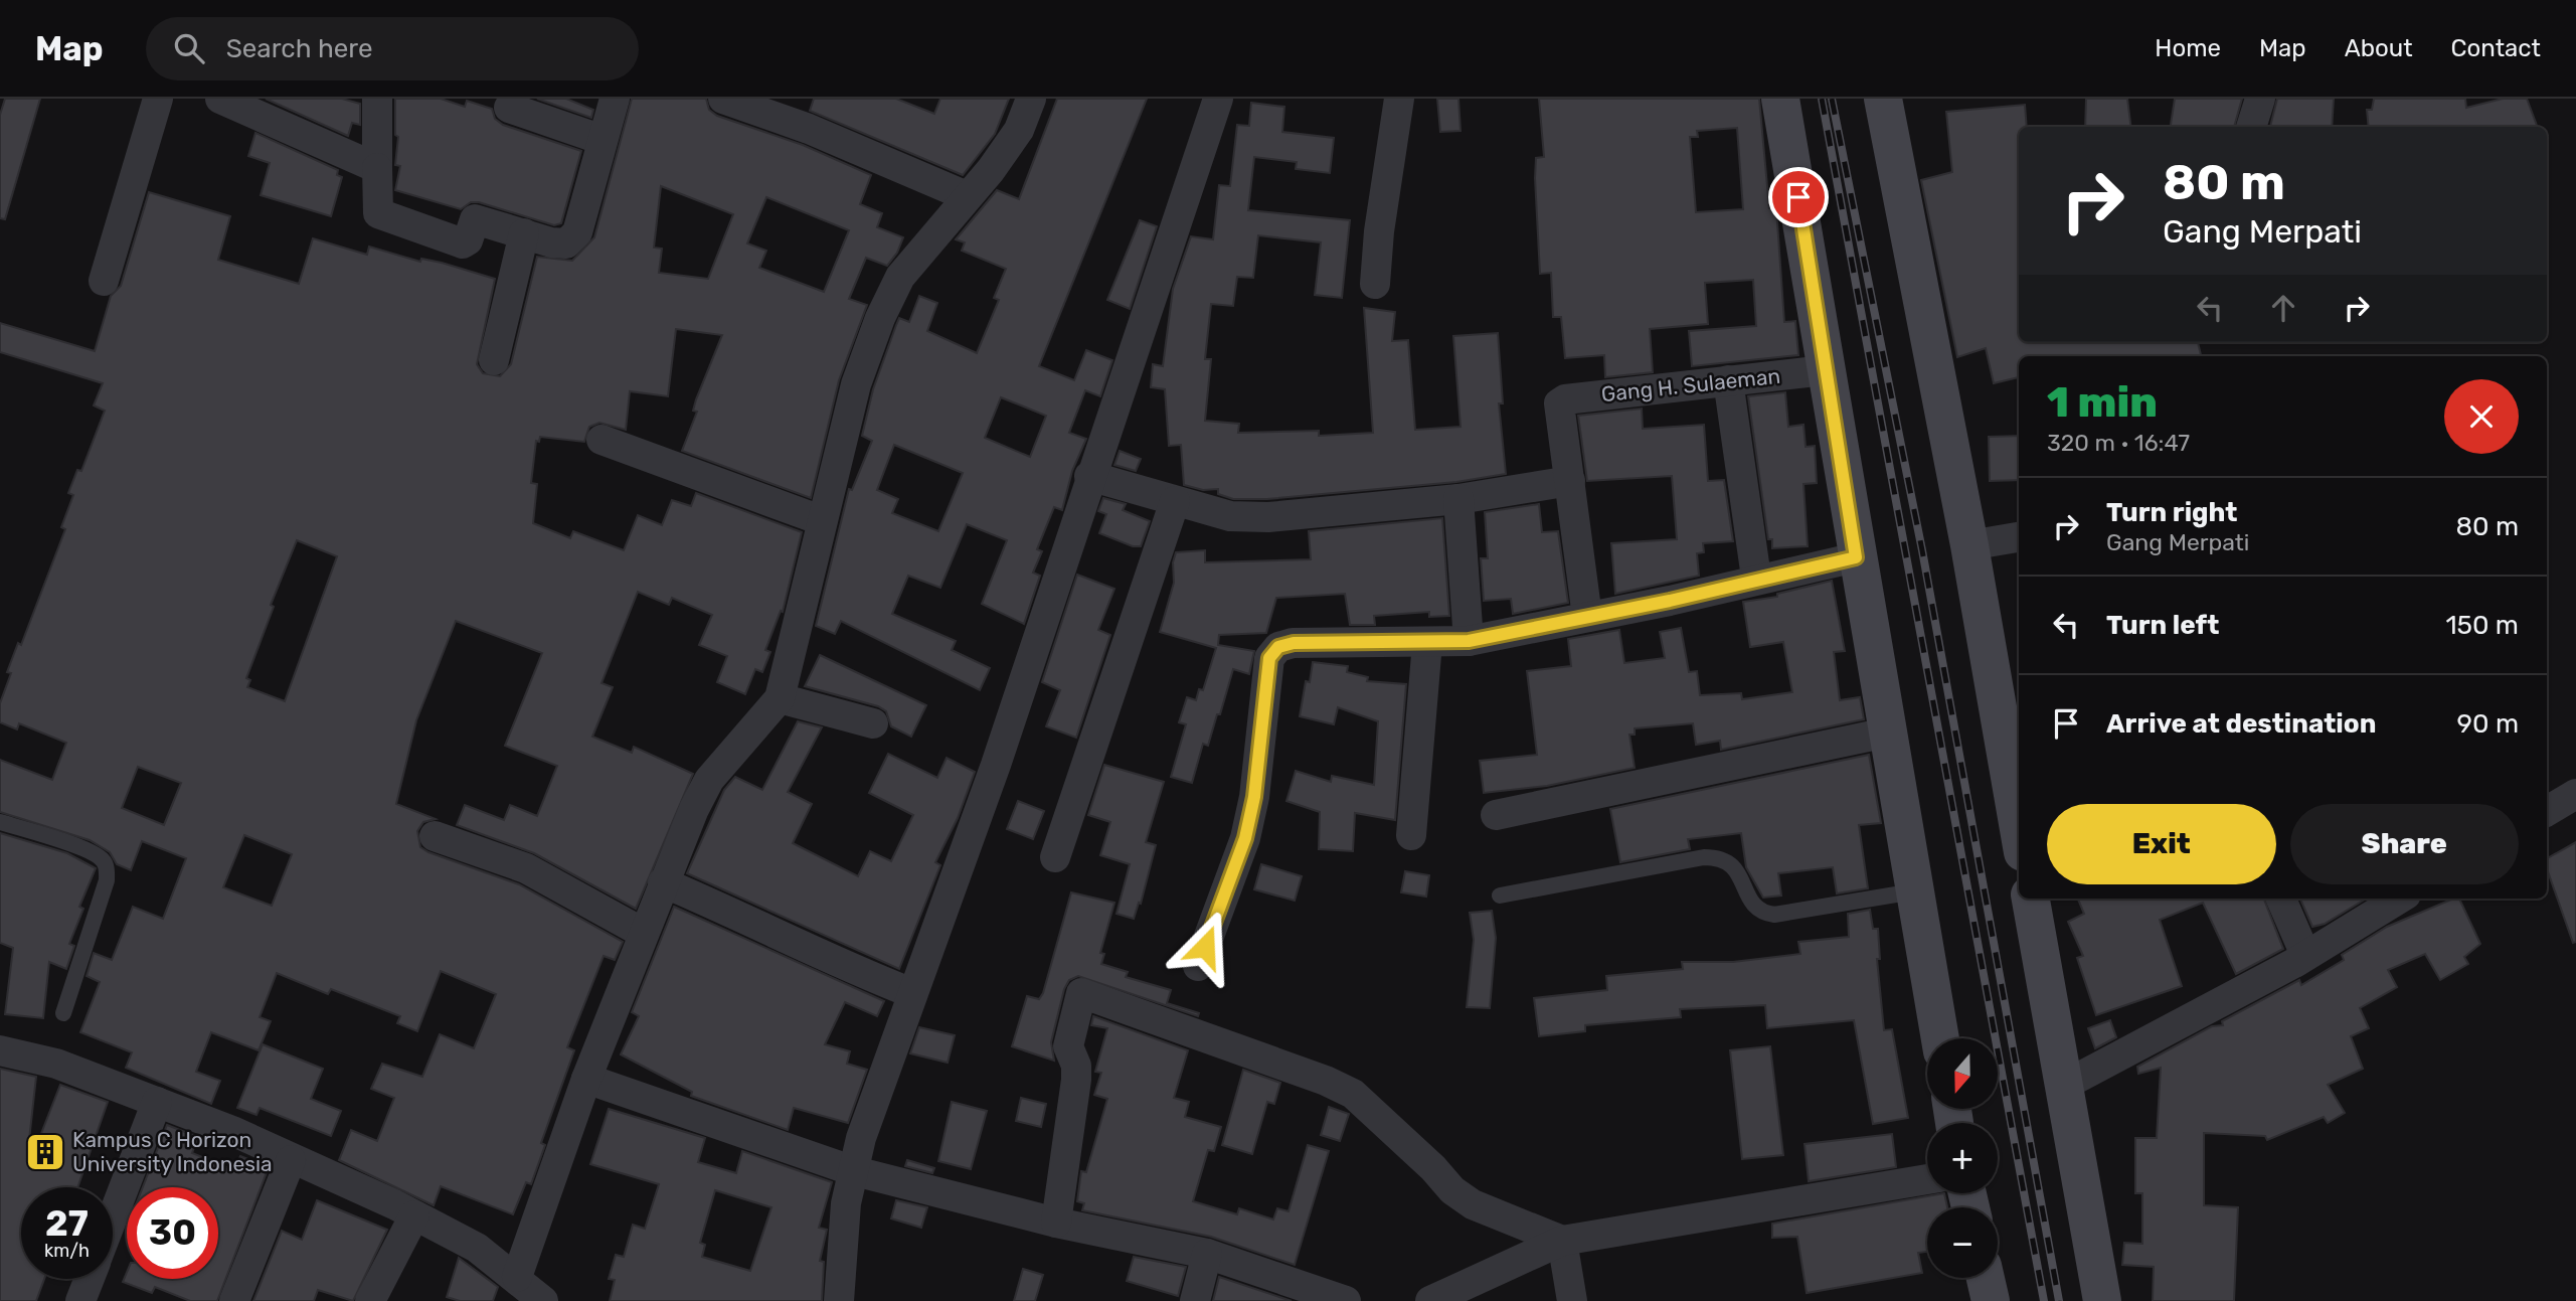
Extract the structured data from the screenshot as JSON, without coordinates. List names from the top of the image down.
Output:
{
  "streets": {
    "street": ["Gang H. Sulaeman"]
  },
  "places": {
    "building": ["Kampus C Horizon University Indonesia"]
  },
  "north": "bottom",
  "page": {
    "header": "Map",
    "search": "Search here",
    "nav": [
      "Home",
      "Map",
      "About",
      "Contact"
    ],
    "turn": ["80 m", "Gang Merpati"],
    "heading": ["1 min", "320 m · 16:47"],
    "list": [
      {
        "name": "Turn right",
        "note": "Gang Merpati",
        "value": "80 m"
      },
      {
        "name": "Turn left",
        "value": "150 m"
      },
      {
        "name": "Arrive at destination",
        "value": "90 m"
      }
    ],
    "buttons": ["Exit", "Share"],
    "map_buttons": ["+", "−"],
    "speed": "27 km/h",
    "limit": "30"
  }
}
